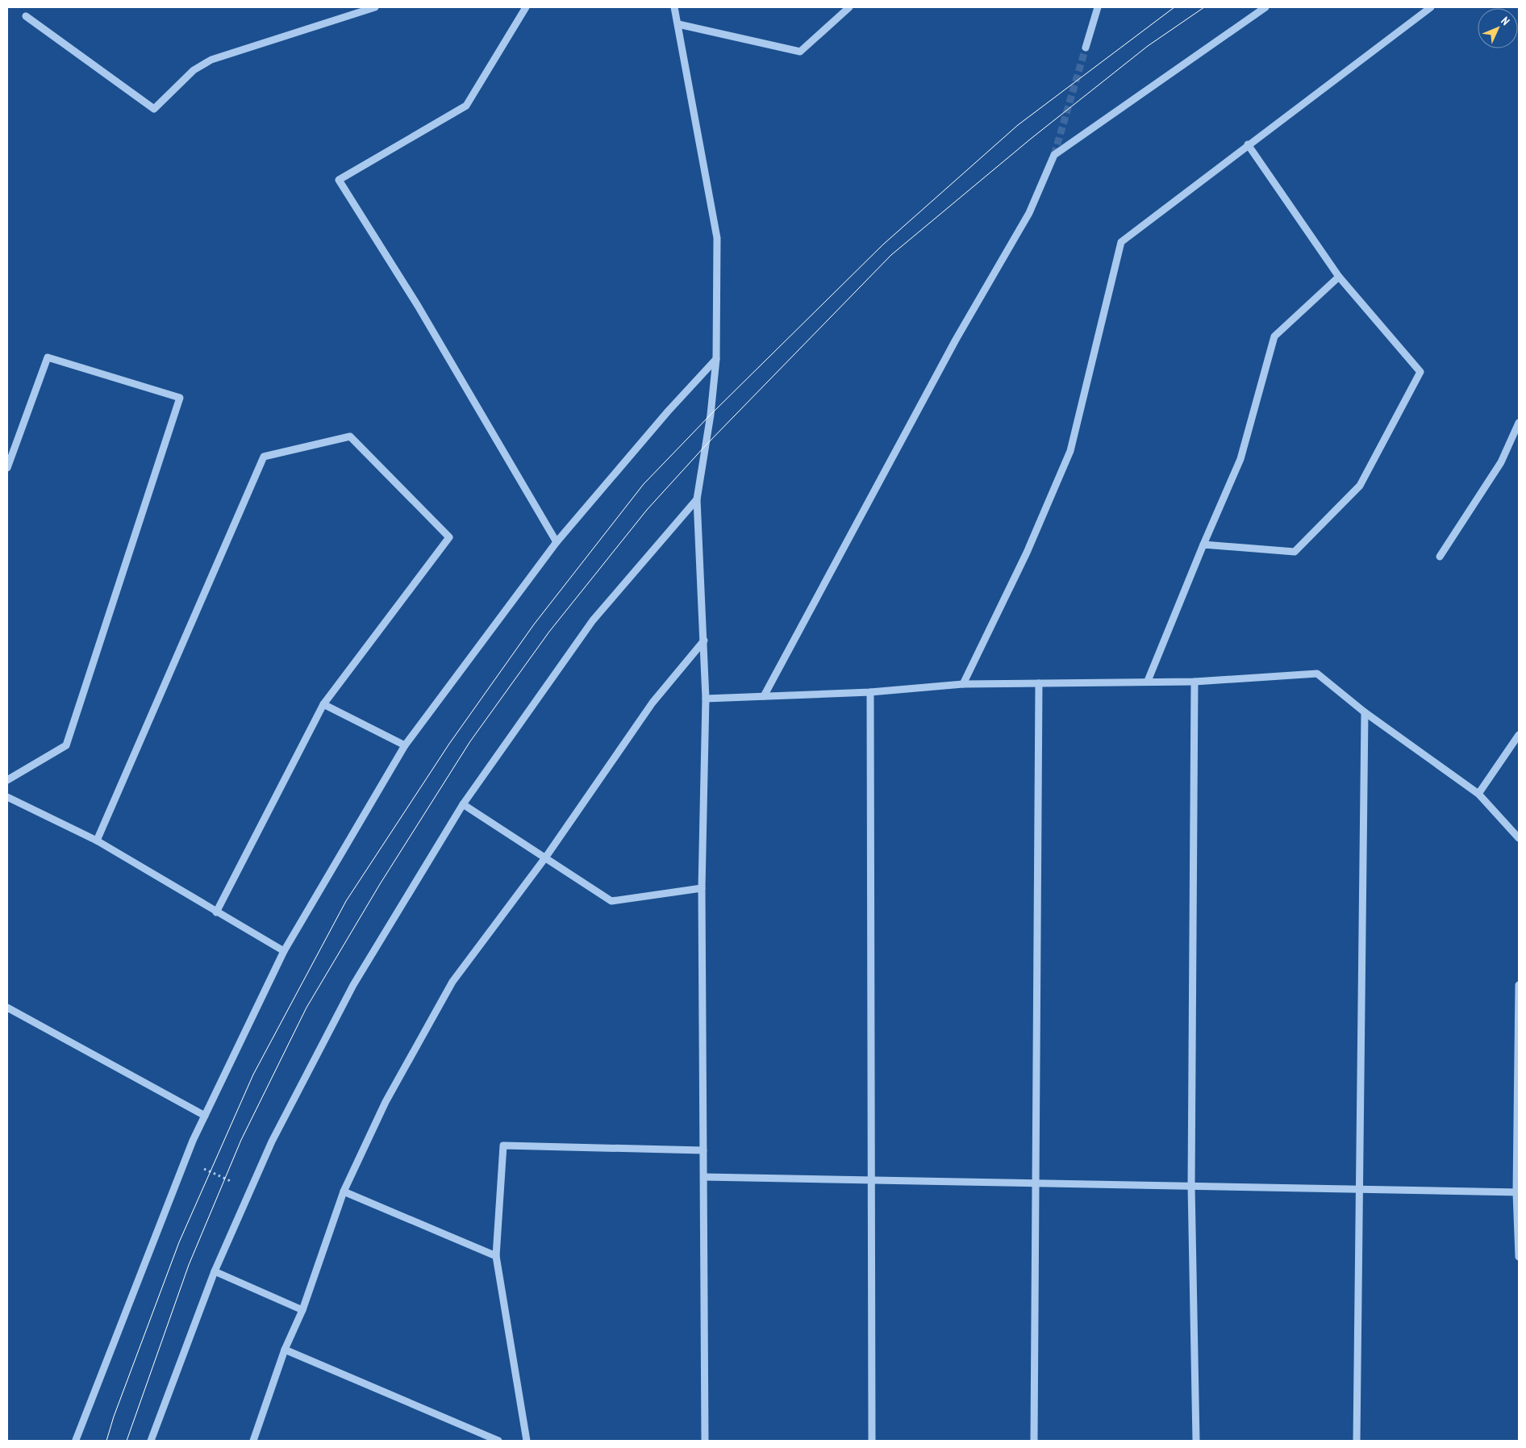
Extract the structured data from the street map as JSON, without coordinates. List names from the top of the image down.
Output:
{
  "north": "top right"
}
